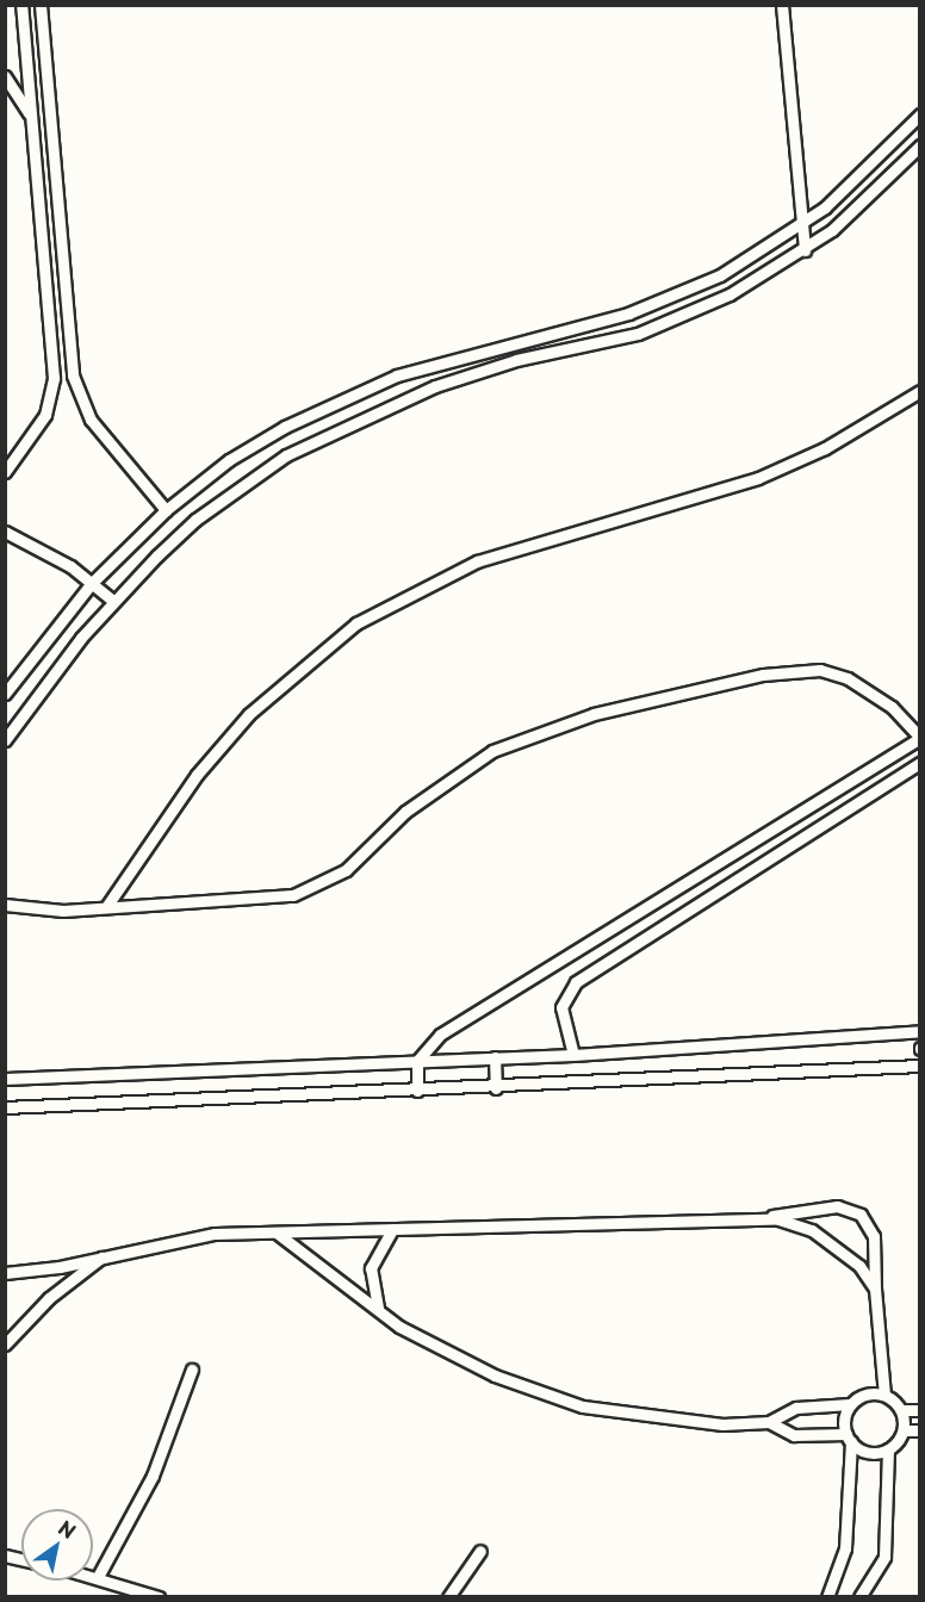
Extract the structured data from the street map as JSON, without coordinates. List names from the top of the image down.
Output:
{
  "north": "top right"
}
